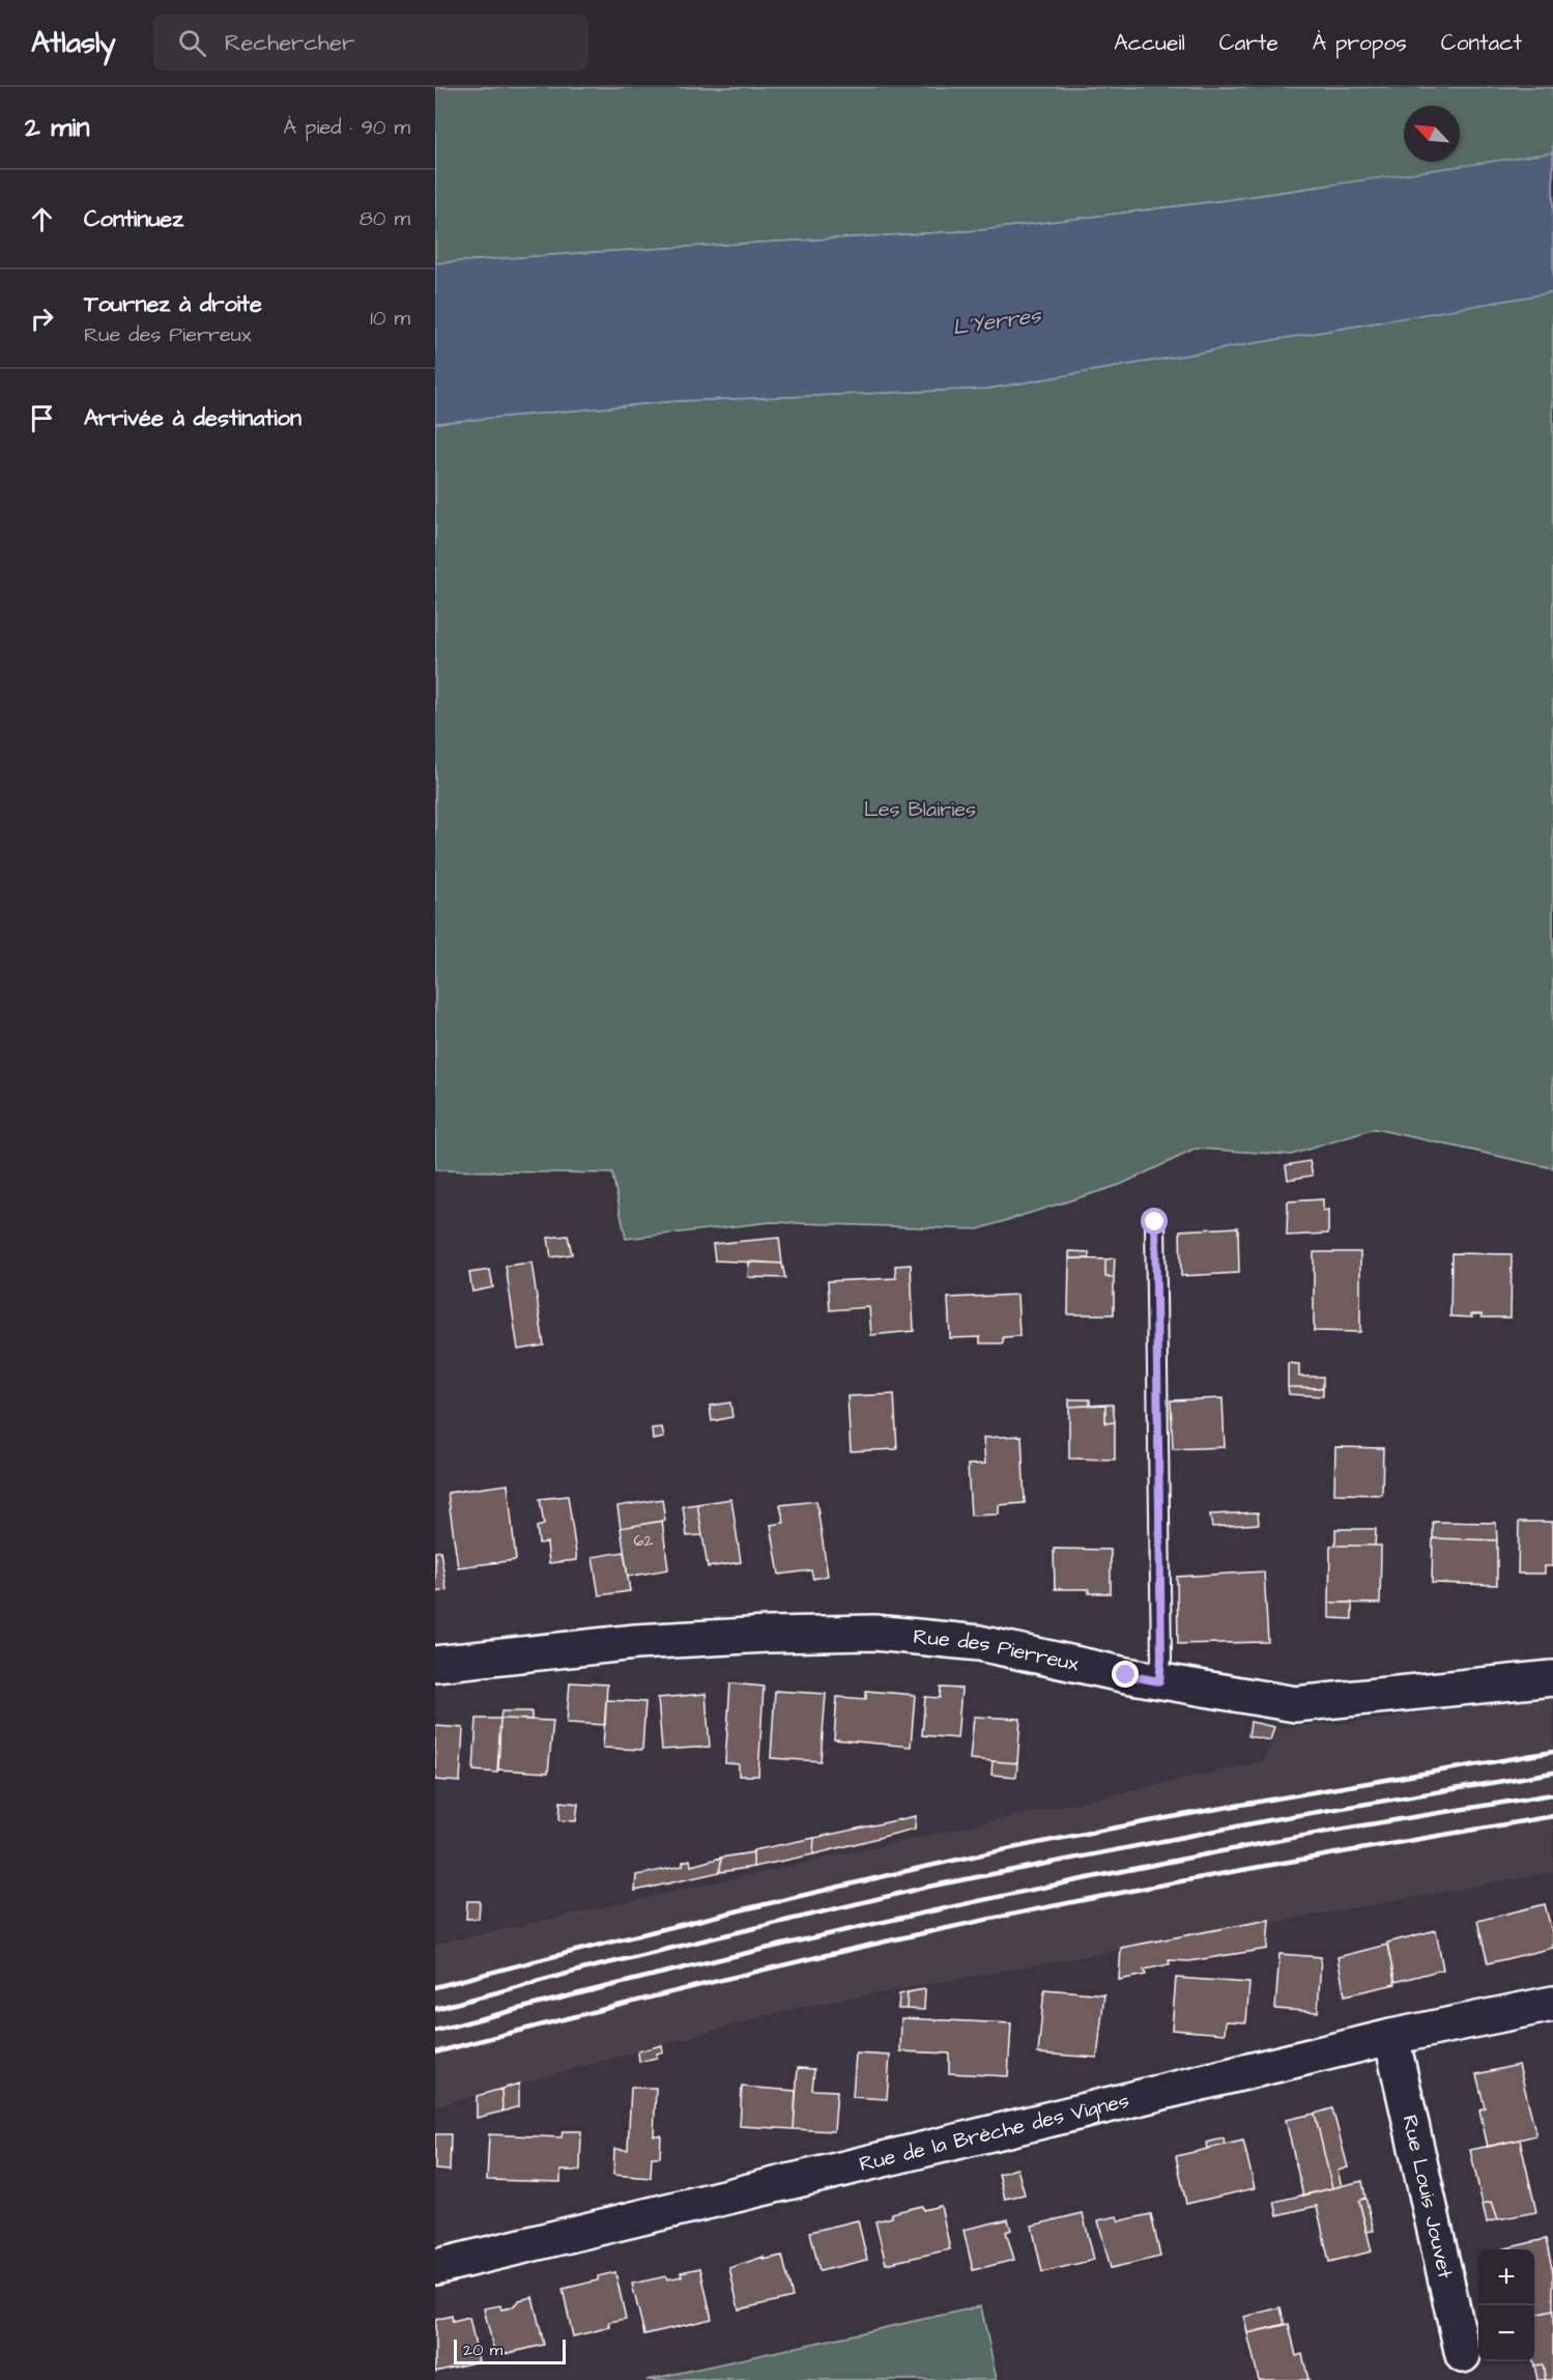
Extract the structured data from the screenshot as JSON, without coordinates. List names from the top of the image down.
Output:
{
  "streets": {
    "street": ["Rue des Pierreux", "Rue de la Brèche des Vignes", "Rue Louis Jouvet"]
  },
  "crossings": [
    ["Rue de la Brèche des Vignes", "Rue Louis Jouvet"]
  ],
  "water": ["L'Yerres"],
  "parks": ["Les Blairies"],
  "house_numbers": ["62"],
  "scale_bar": "20 m",
  "north": "top left",
  "page": {
    "header": "Atlasly",
    "search": "Rechercher",
    "nav": [
      "Accueil",
      "Carte",
      "À propos",
      "Contact"
    ],
    "heading": ["2 min", "À pied · 90 m"],
    "list": [
      ["Continuez", "80 m"],
      ["Tournez à droite", "Rue des Pierreux", "10 m"],
      "Arrivée à destination"
    ],
    "map_buttons": ["+", "−"],
    "scale": "20 m"
  }
}
